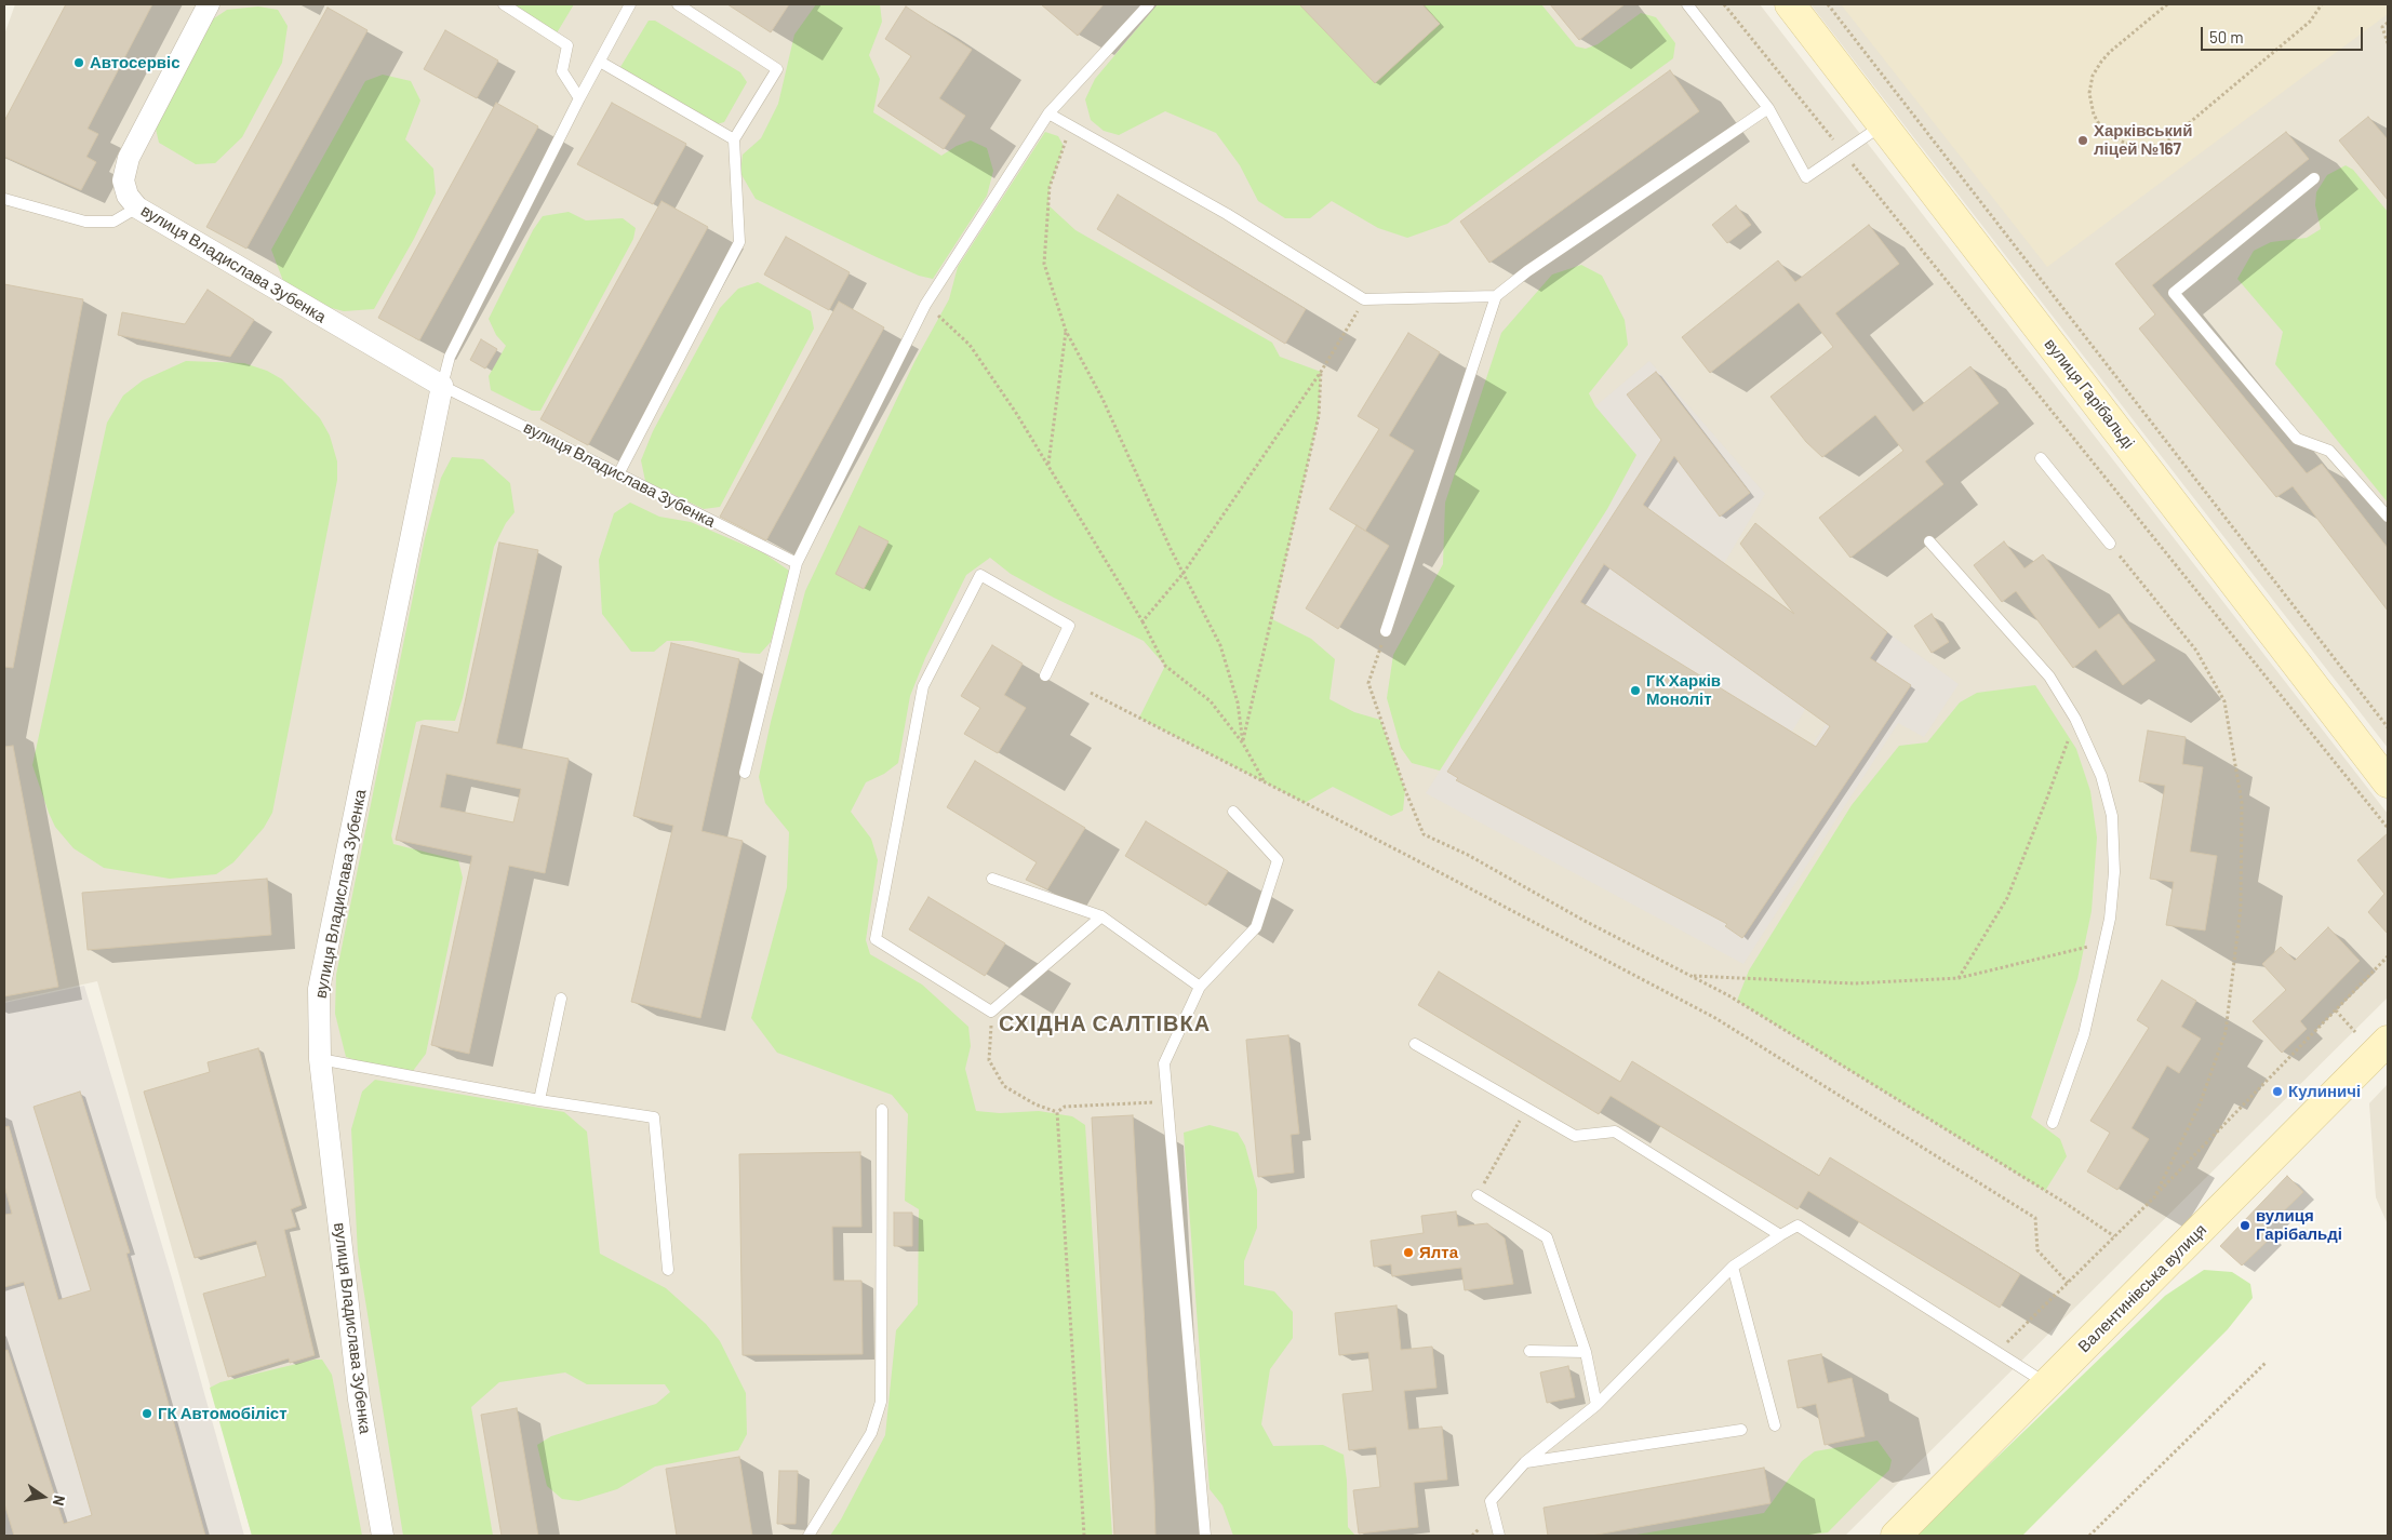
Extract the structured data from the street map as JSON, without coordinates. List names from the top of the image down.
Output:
{
  "streets": {
    "street": ["вулиця Владислава Зубенка", "вулиця Гарібальді", "Валентинівська вулиця"]
  },
  "districts": ["СХІДНА САЛТІВКА"],
  "places": [
    "Автосервіс",
    "Харківський ліцей №167",
    "ГК Харків Моноліт",
    "Кулиничі",
    "вулиця Гарібальді",
    "Ялта",
    "ГК Автомобіліст"
  ],
  "scale_bar": "50 m",
  "north": "right"
}
